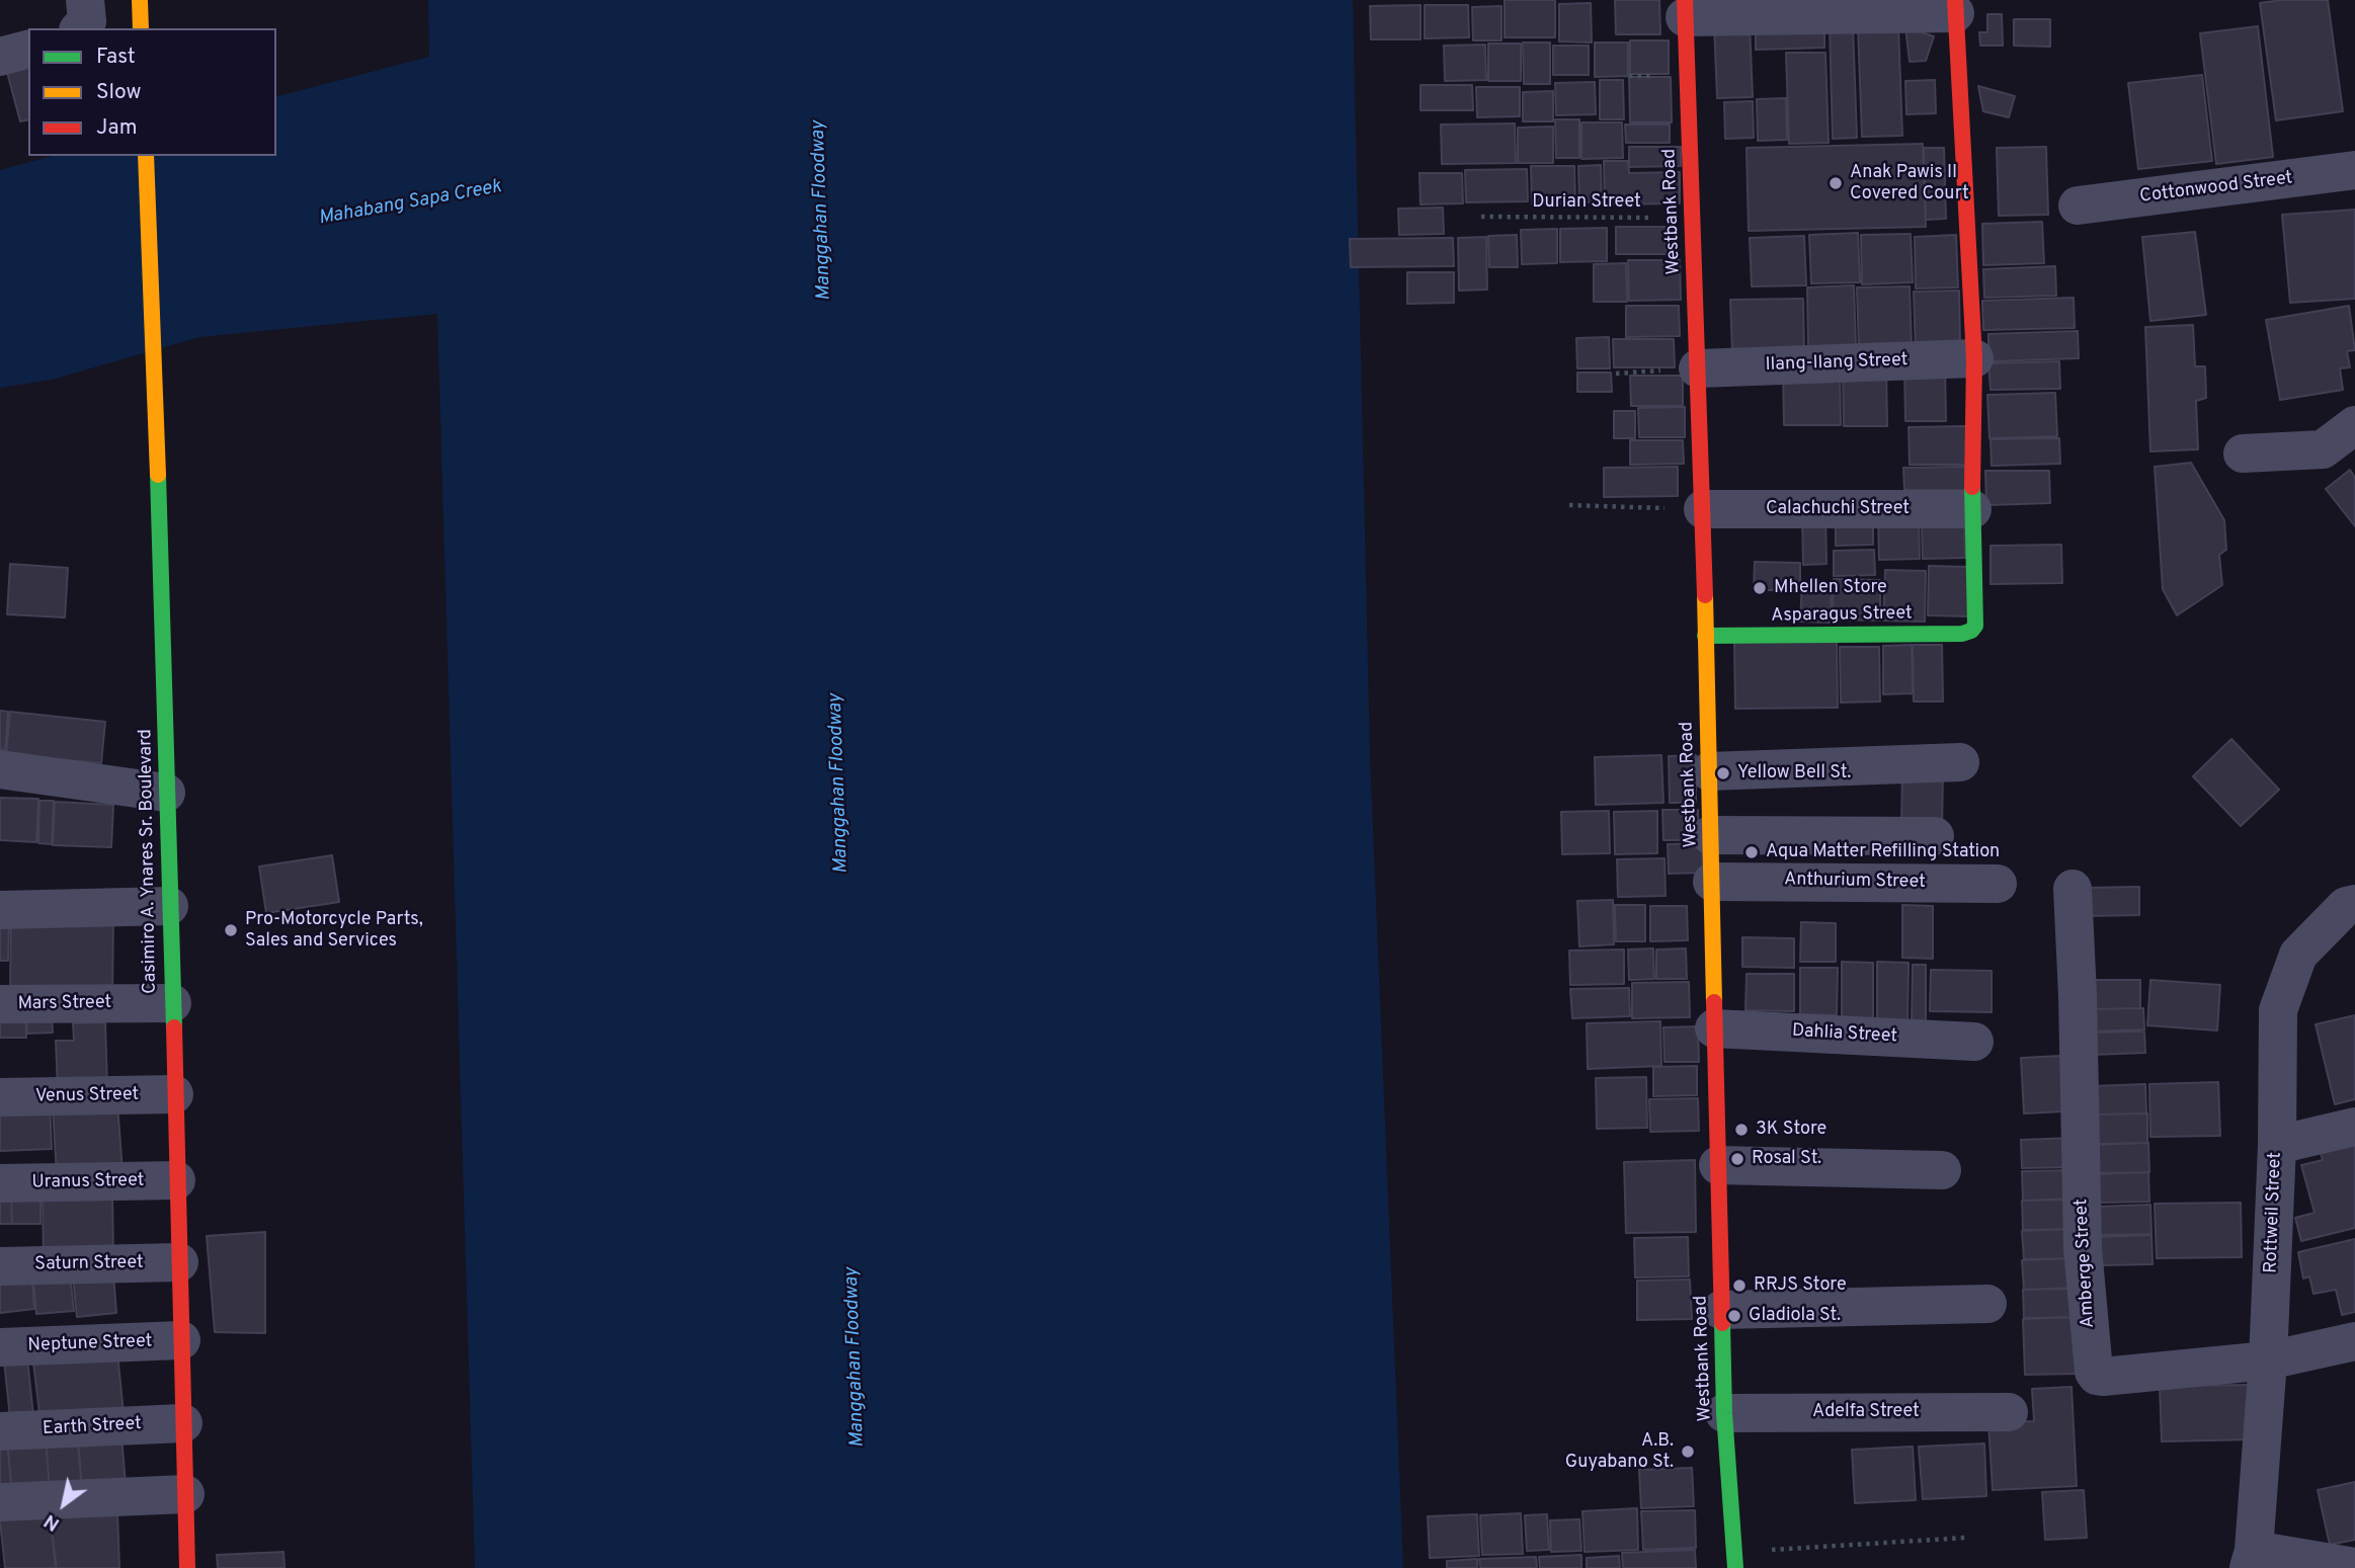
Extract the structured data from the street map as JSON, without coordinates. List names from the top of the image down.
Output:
{
  "streets": {
    "street": [
      "Cottonwood Street",
      "Westbank Road",
      "Ilang-Ilang Street",
      "Calachuchi Street",
      "Asparagus Street",
      "Casimiro A. Ynares Sr. Boulevard",
      "Anthurium Street",
      "Mars Street",
      "Dahlia Street",
      "Venus Street",
      "Uranus Street",
      "Rottweil Street",
      "Amberge Street",
      "Saturn Street",
      "Neptune Street",
      "Adelfa Street",
      "Earth Street"
    ],
    "path": ["Durian Street"]
  },
  "crossings": [
    ["Durian Street", "Westbank Road"],
    ["Westbank Road", "Ilang-Ilang Street"],
    ["Westbank Road", "Calachuchi Street"],
    ["Westbank Road", "Asparagus Street"],
    ["Westbank Road", "Anthurium Street"],
    ["Westbank Road", "Dahlia Street"],
    ["Westbank Road", "Adelfa Street"],
    ["Calachuchi Street", "Asparagus Street"],
    ["Casimiro A. Ynares Sr. Boulevard", "Mars Street"],
    ["Casimiro A. Ynares Sr. Boulevard", "Venus Street"],
    ["Casimiro A. Ynares Sr. Boulevard", "Uranus Street"],
    ["Casimiro A. Ynares Sr. Boulevard", "Saturn Street"],
    ["Casimiro A. Ynares Sr. Boulevard", "Neptune Street"],
    ["Casimiro A. Ynares Sr. Boulevard", "Earth Street"],
    ["Rottweil Street", "Amberge Street"]
  ],
  "water": ["Mahabang Sapa Creek", "Manggahan Floodway"],
  "places": [
    "Anak Pawis II Covered Court",
    "Mhellen Store",
    "Yellow Bell St.",
    "Aqua Matter Refilling Station",
    "Pro-Motorcycle Parts, Sales and Services",
    "3K Store",
    "Rosal St.",
    "RRJS Store",
    "Gladiola St.",
    "A.B. Guyabano St."
  ],
  "legend": ["Fast", "Slow", "Jam"],
  "north": "bottom left"
}
